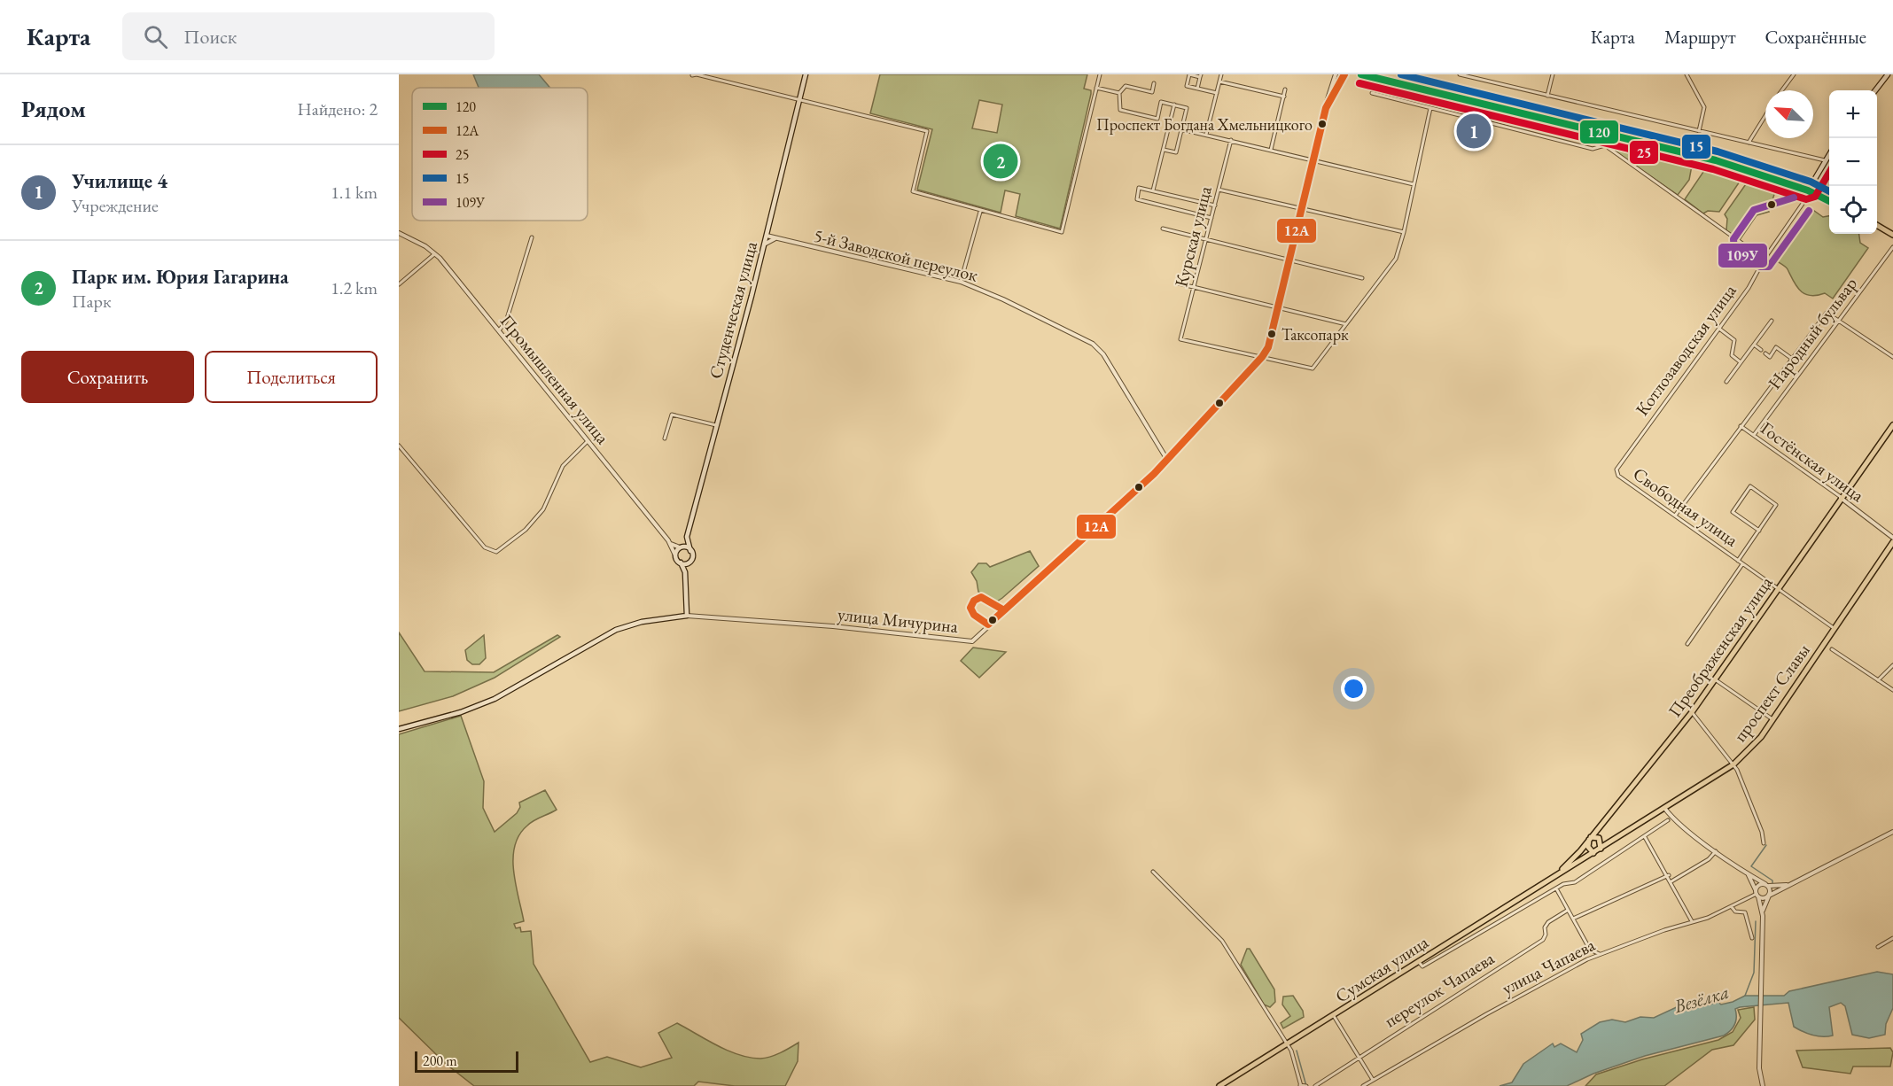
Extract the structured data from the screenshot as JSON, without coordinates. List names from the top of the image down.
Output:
{
  "streets": {
    "main road": [
      "Студенческая улица",
      "улица Мичурина",
      "Преображенская улица",
      "проспект Славы",
      "Сумская улица"
    ],
    "street": [
      "Курская улица",
      "5-й Заводской переулок",
      "Народный бульвар",
      "Котлозаводская улица",
      "Промышленная улица",
      "Гостёнская улица",
      "Свободная улица",
      "улица Чапаева",
      "переулок Чапаева"
    ]
  },
  "crossings": [
    ["Курская улица", "улица Мичурина"],
    ["5-й Заводской переулок", "Студенческая улица"],
    ["5-й Заводской переулок", "улица Мичурина"],
    ["Студенческая улица", "Промышленная улица"],
    ["Народный бульвар", "Гостёнская улица"],
    ["Народный бульвар", "Свободная улица"],
    ["Котлозаводская улица", "Свободная улица"],
    ["Гостёнская улица", "Преображенская улица"],
    ["Гостёнская улица", "проспект Славы"],
    ["Свободная улица", "Преображенская улица"],
    ["Свободная улица", "проспект Славы"],
    ["Преображенская улица", "проспект Славы"],
    ["Преображенская улица", "Сумская улица"],
    ["проспект Славы", "Сумская улица"]
  ],
  "water": ["Везёлка"],
  "places": ["Проспект Богдана Хмельницкого", "Таксопарк"],
  "lines": [
    "transit line 120",
    "transit line 12А",
    "transit line 15",
    "transit line 25",
    "transit line 109У"
  ],
  "legend": [
    "120",
    "12А",
    "25",
    "15",
    "109У"
  ],
  "scale_bar": "200 m",
  "north": "top left",
  "page": {
    "header": "Карта",
    "search": "Поиск",
    "nav": ["Карта", "Маршрут", "Сохранённые"],
    "heading": ["Рядом", "Найдено: 2"],
    "map_buttons": ["+", "−"],
    "pins": ["1", "2"],
    "list": [
      {
        "mark": "1",
        "name": "Училище 4",
        "note": "Учреждение",
        "value": "1.1 km"
      },
      {
        "mark": "2",
        "name": "Парк им. Юрия Гагарина",
        "note": "Парк",
        "value": "1.2 km"
      }
    ],
    "buttons": ["Сохранить", "Поделиться"],
    "scale": "200 m"
  }
}
